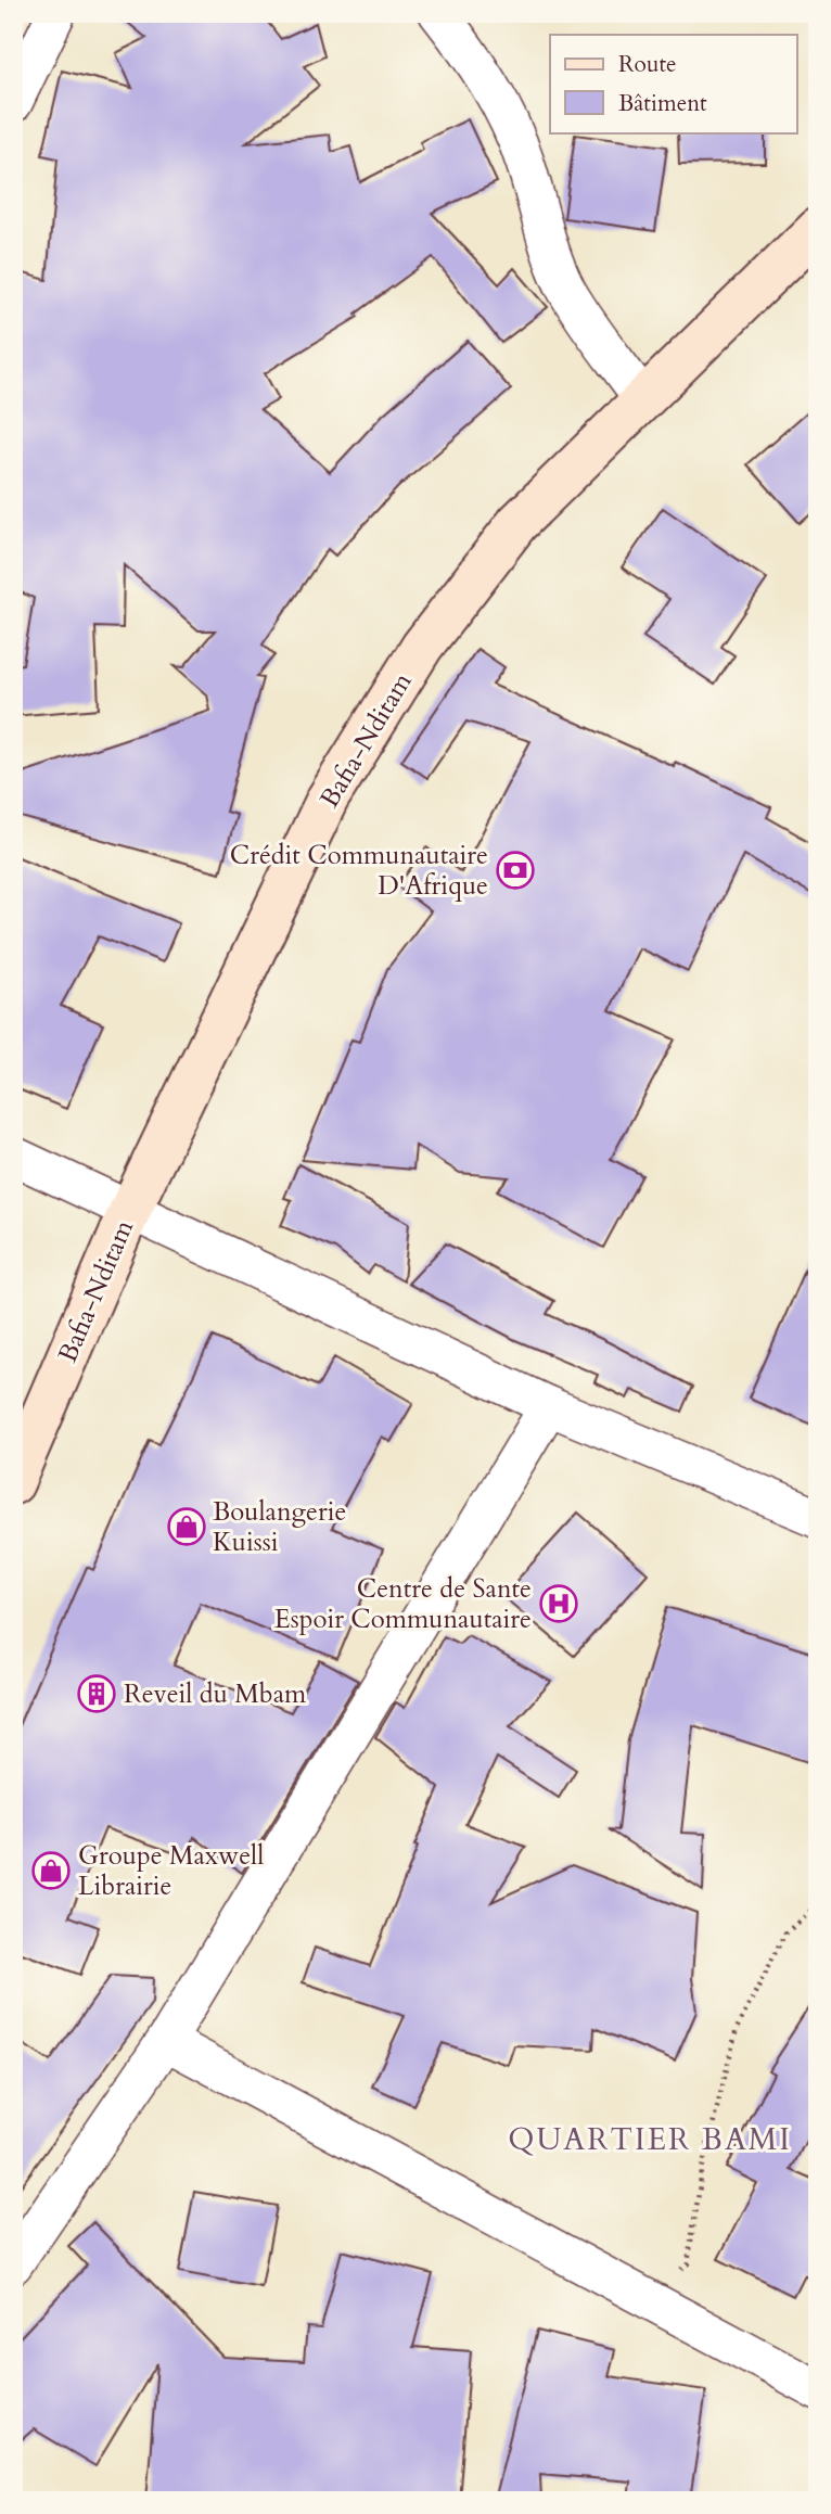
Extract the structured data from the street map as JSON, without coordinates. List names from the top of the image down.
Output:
{
  "streets": {
    "main road": ["Bafia-Nditam"]
  },
  "districts": ["QUARTIER BAMI"],
  "places": {
    "bank": ["Crédit Communautaire D'Afrique"],
    "shop": ["Boulangerie Kuissi", "Groupe Maxwell Librairie"],
    "hospital": ["Centre de Sante Espoir Communautaire"],
    "building": ["Reveil du Mbam"]
  },
  "legend": ["Route", "Bâtiment"]
}
